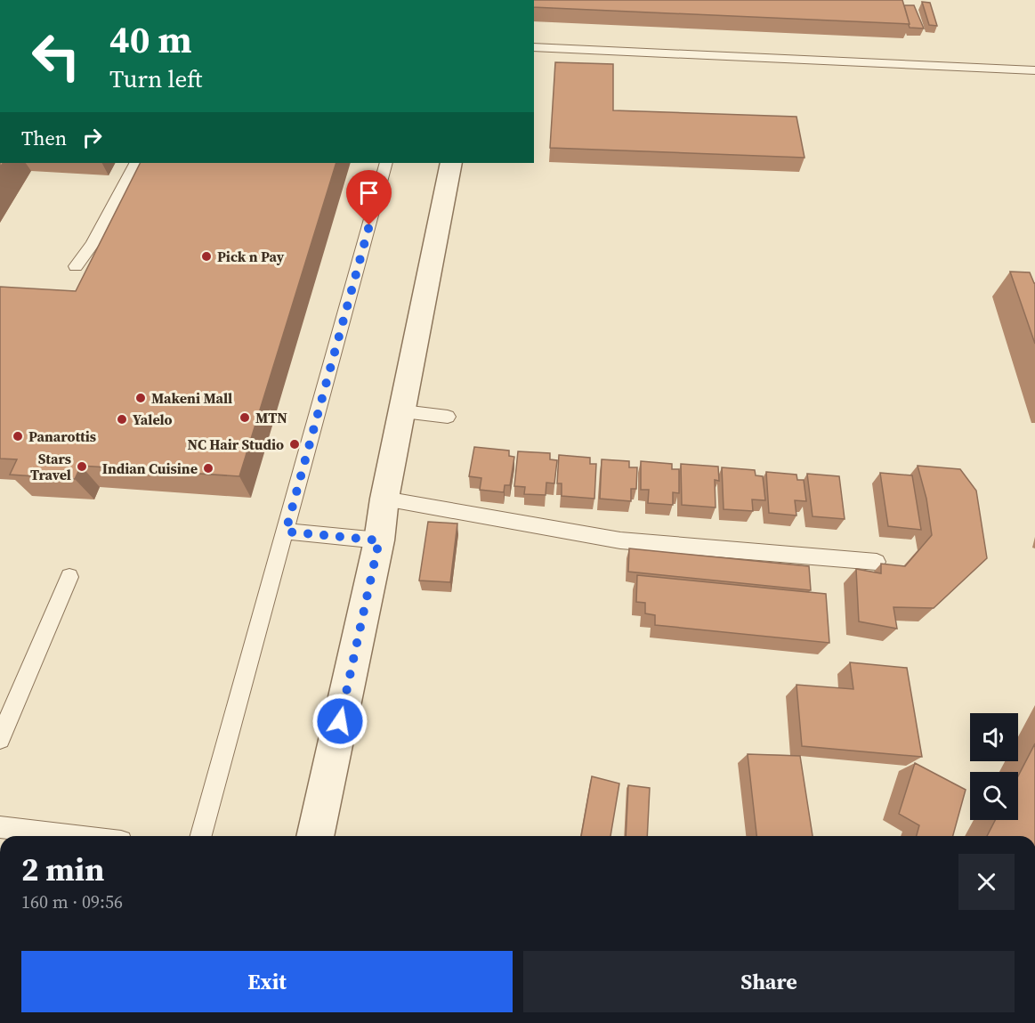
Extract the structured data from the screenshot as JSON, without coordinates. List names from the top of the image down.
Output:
{
  "places": [
    "Pick n Pay",
    "Makeni Mall",
    "MTN",
    "Yalelo",
    "Panarottis",
    "NC Hair Studio",
    "Stars Travel",
    "Indian Cuisine"
  ],
  "page": {
    "turn": ["40 m", "Turn left"],
    "then": "Then",
    "heading": ["2 min", "160 m · 09:56"],
    "buttons": ["Exit", "Share"]
  }
}
